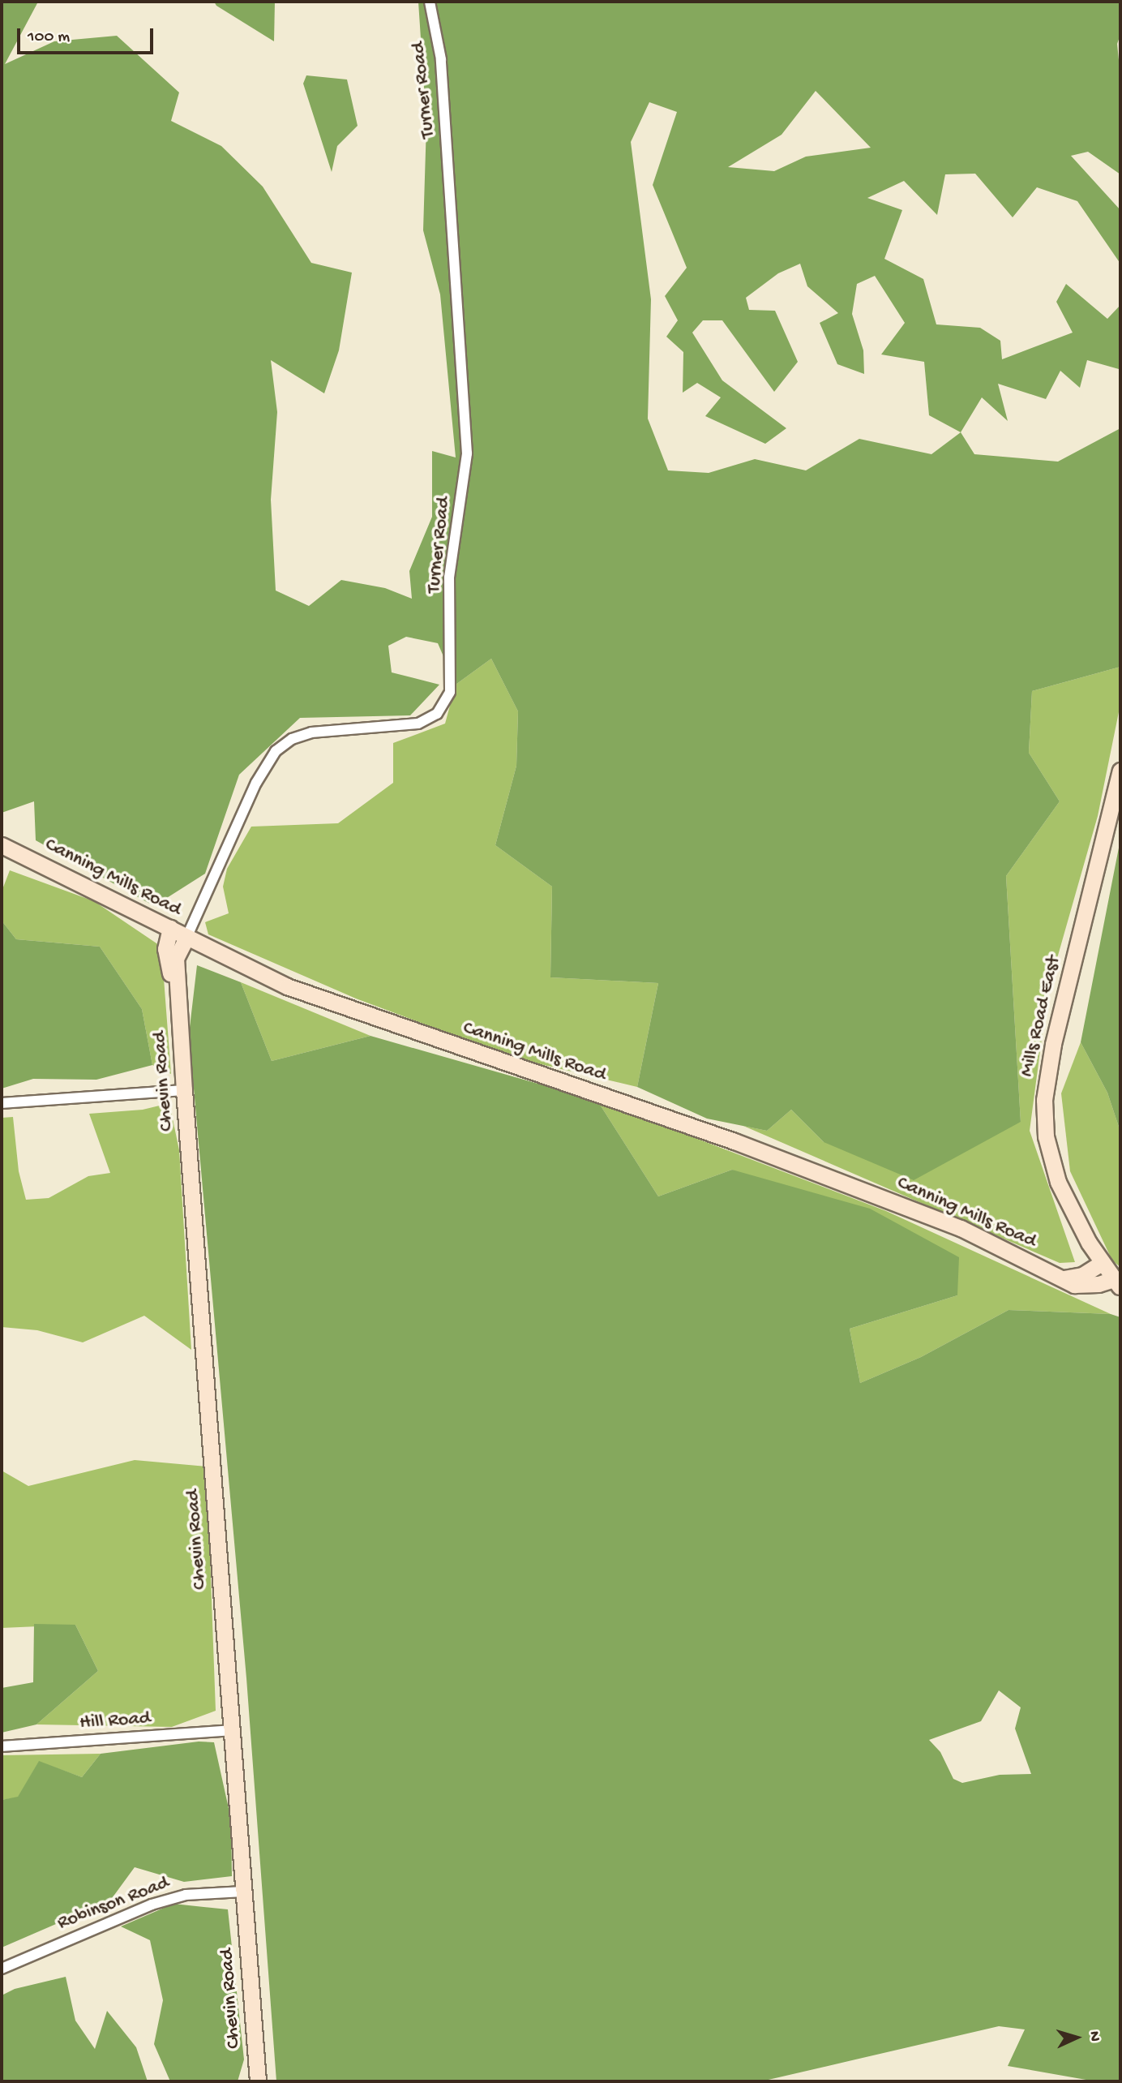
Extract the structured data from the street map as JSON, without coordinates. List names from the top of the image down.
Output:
{
  "streets": {
    "main road": ["Canning Mills Road", "Mills Road East", "Chevin Road"],
    "street": ["Turner Road", "Hill Road", "Robinson Road"]
  },
  "crossings": [
    ["Turner Road", "Canning Mills Road"],
    ["Turner Road", "Chevin Road"],
    ["Canning Mills Road", "Mills Road East"],
    ["Canning Mills Road", "Chevin Road"],
    ["Chevin Road", "Hill Road"],
    ["Chevin Road", "Robinson Road"]
  ],
  "scale_bar": "100 m",
  "north": "right"
}
